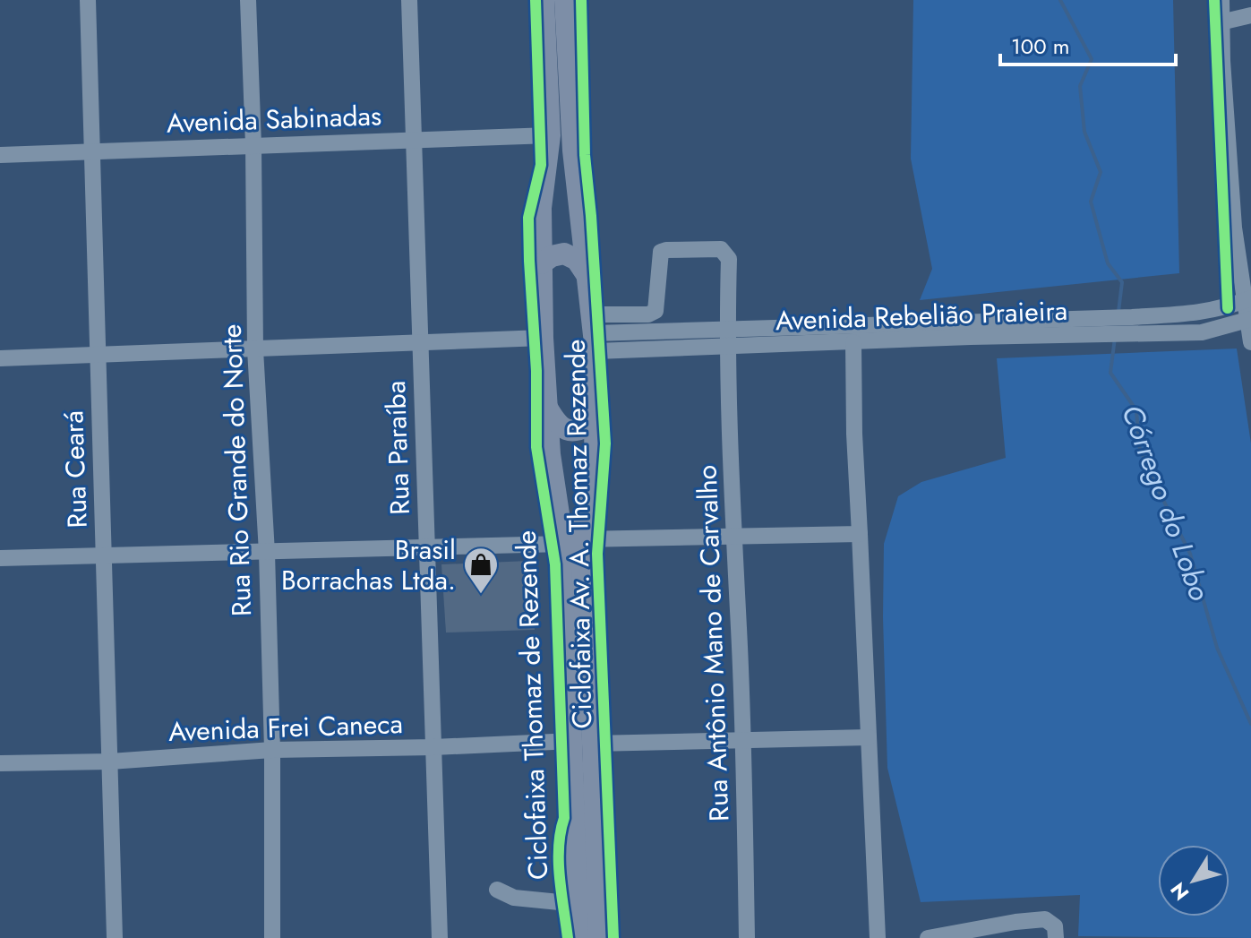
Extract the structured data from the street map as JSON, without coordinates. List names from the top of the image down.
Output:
{
  "streets": {
    "street": [
      "Avenida Sabinadas",
      "Avenida Rebelião Praieira",
      "Rua Paraíba",
      "Rua Ceará",
      "Rua Rio Grande do Norte",
      "Rua Antônio Mano de Carvalho",
      "Avenida Frei Caneca"
    ],
    "cycle path": ["Ciclofaixa Av. A. Thomaz Rezende"]
  },
  "crossings": [
    ["Avenida Sabinadas", "Rua Paraíba"],
    ["Avenida Sabinadas", "Rua Ceará"],
    ["Avenida Sabinadas", "Rua Rio Grande do Norte"],
    ["Avenida Rebelião Praieira", "Rua Antônio Mano de Carvalho"],
    ["Rua Paraíba", "Avenida Frei Caneca"],
    ["Rua Ceará", "Avenida Frei Caneca"],
    ["Rua Rio Grande do Norte", "Avenida Frei Caneca"],
    ["Rua Antônio Mano de Carvalho", "Avenida Frei Caneca"]
  ],
  "water": ["Córrego do Lobo"],
  "places": {
    "shop": ["Brasil Borrachas Ltda."]
  },
  "scale_bar": "100 m",
  "north": "bottom left"
}
